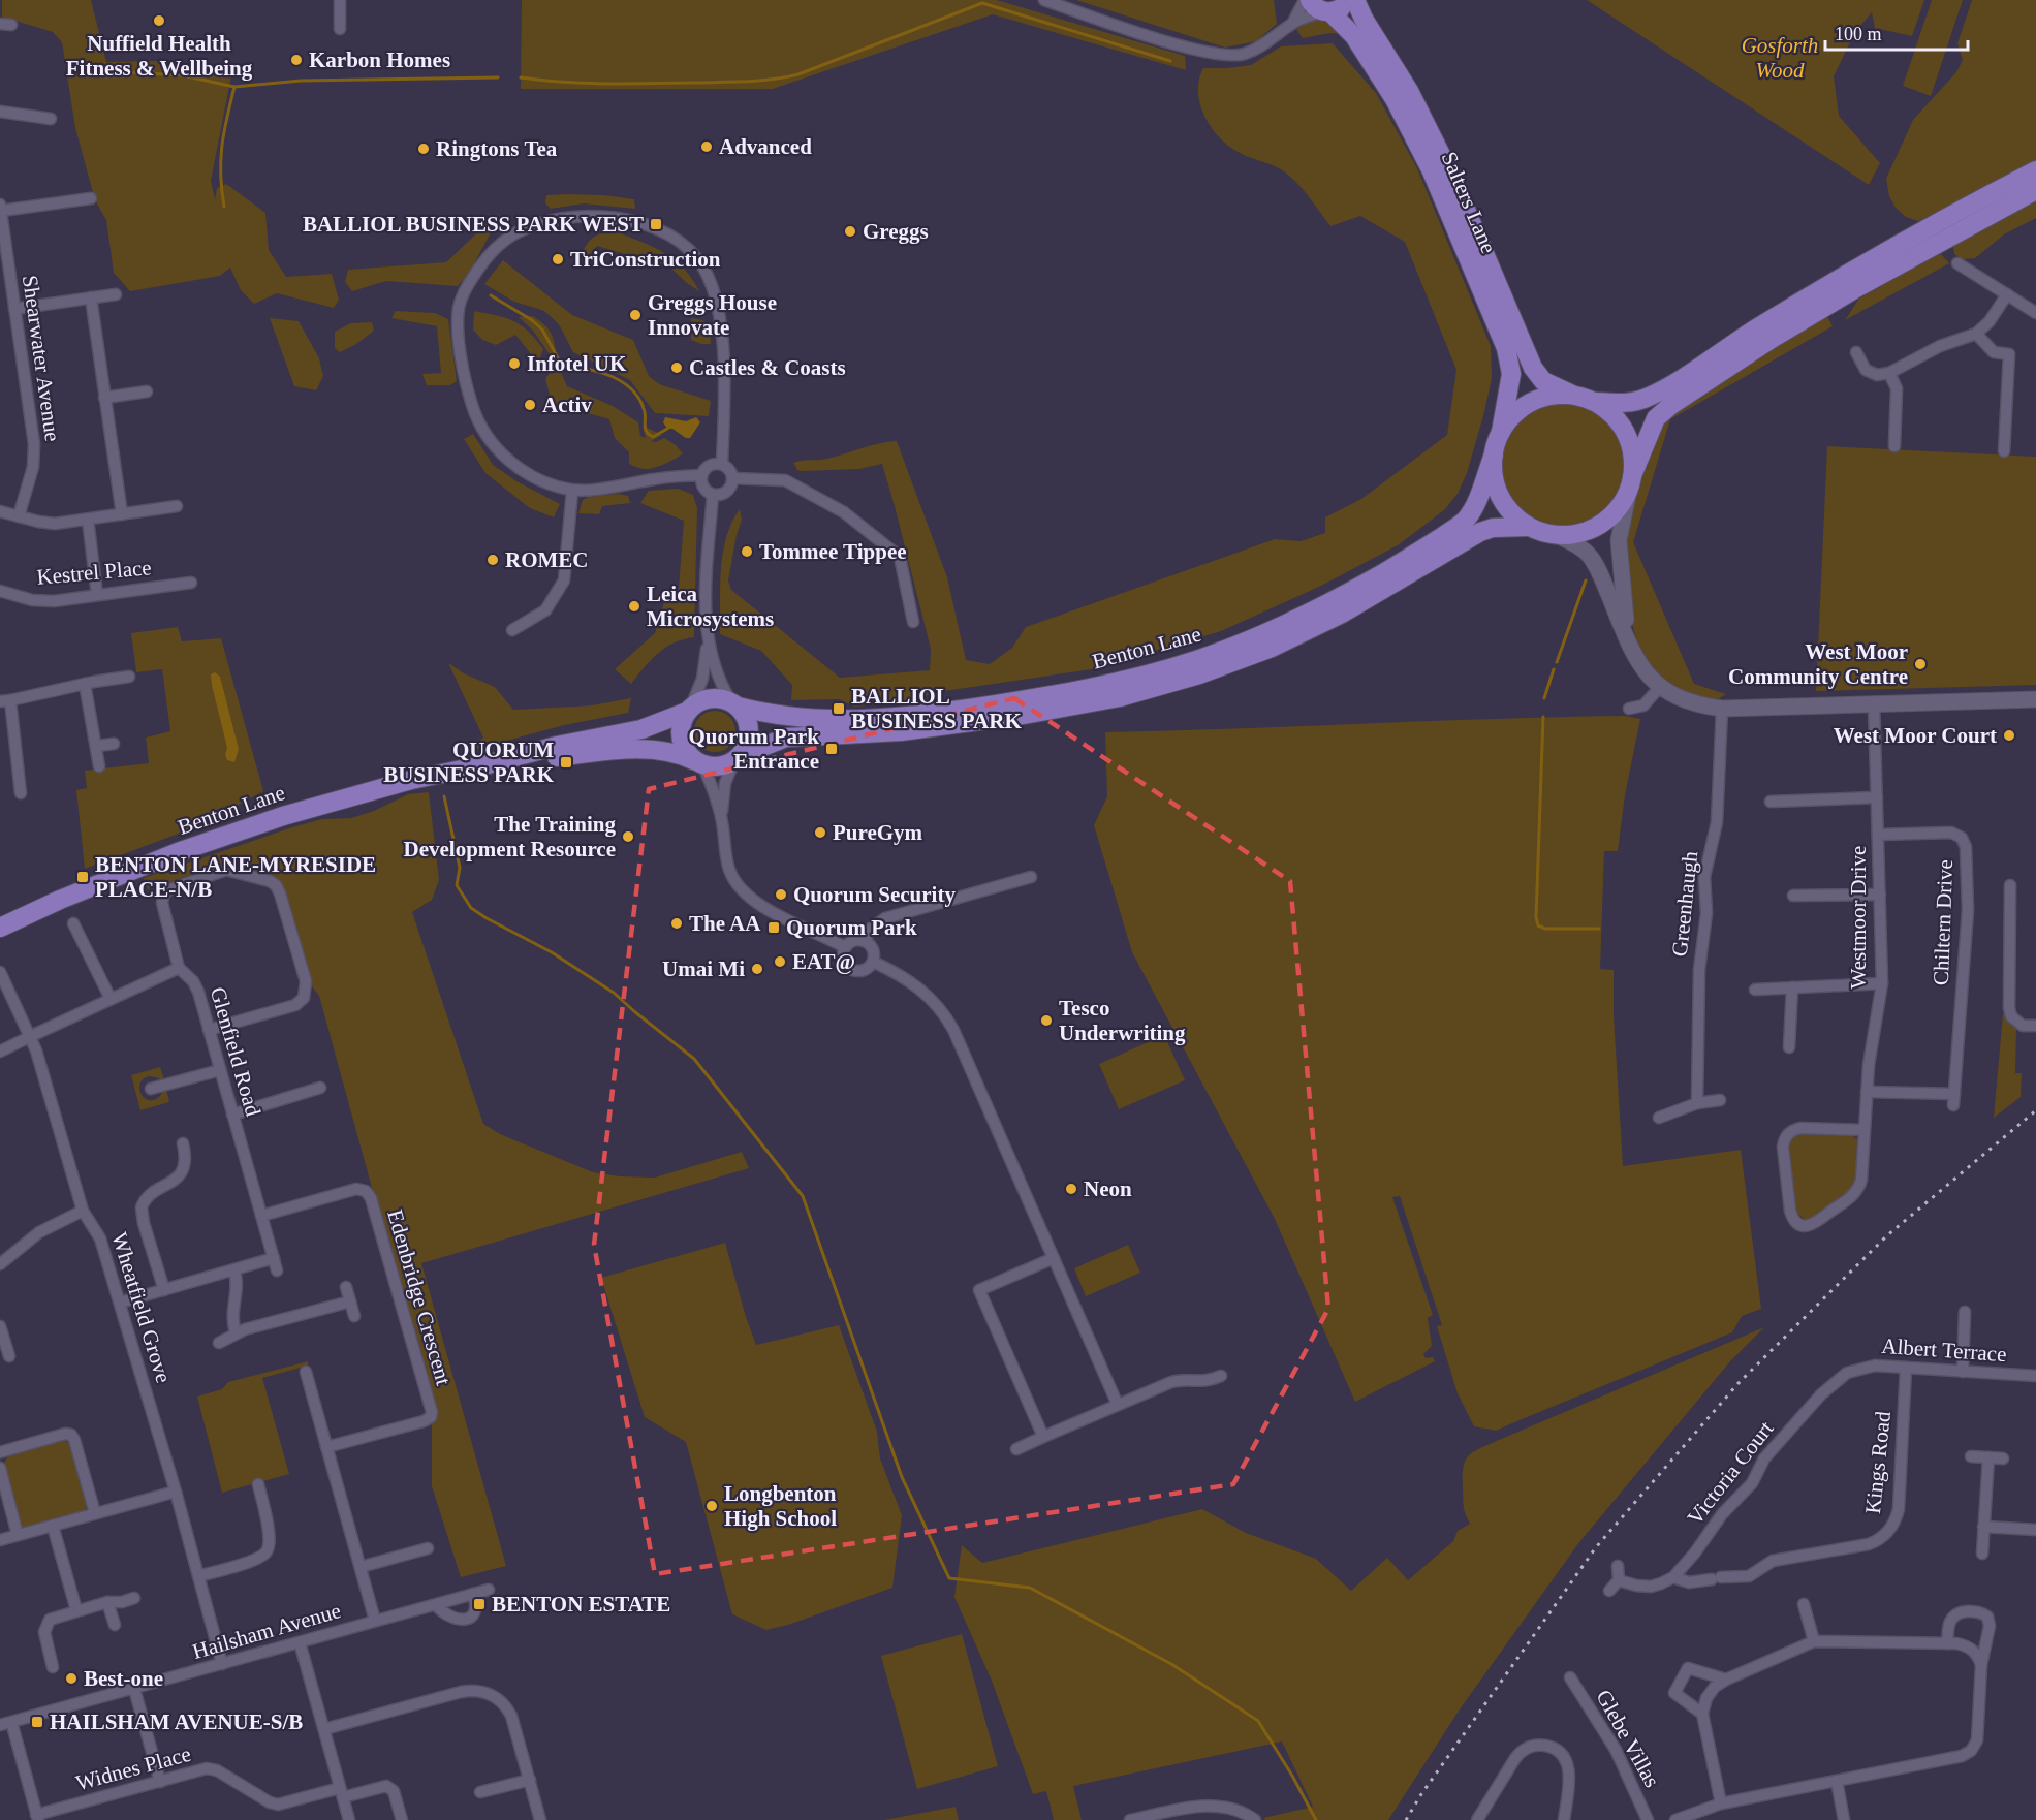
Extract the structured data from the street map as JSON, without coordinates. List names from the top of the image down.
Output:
{
  "streets": {
    "main road": ["Salters Lane", "Benton Lane"],
    "street": [
      "Shearwater Avenue",
      "Kestrel Place",
      "Greenhaugh",
      "Westmoor Drive",
      "Chiltern Drive",
      "Glenfield Road",
      "Edenbridge Crescent",
      "Wheatfield Grove",
      "Albert Terrace",
      "Kings Road",
      "Victoria Court",
      "Hailsham Avenue",
      "Glebe Villas",
      "Widnes Place"
    ]
  },
  "crossings": [
    ["Salters Lane", "Benton Lane"],
    ["Westmoor Drive", "Chiltern Drive"],
    ["Glenfield Road", "Edenbridge Crescent"],
    ["Wheatfield Grove", "Hailsham Avenue"],
    ["Albert Terrace", "Kings Road"],
    ["Albert Terrace", "Victoria Court"],
    ["Kings Road", "Victoria Court"]
  ],
  "parks": ["Gosforth Wood"],
  "places": {
    "other": [
      "Nuffield Health Fitness & Wellbeing",
      "Karbon Homes",
      "Advanced",
      "Ringtons Tea",
      "Greggs",
      "TriConstruction",
      "Greggs House Innovate",
      "Infotel UK",
      "Castles & Coasts",
      "Activ",
      "Tommee Tippee",
      "ROMEC",
      "Leica Microsystems",
      "West Moor Community Centre",
      "West Moor Court",
      "PureGym",
      "The Training Development Resource",
      "Quorum Security",
      "The AA",
      "EAT@",
      "Umai Mi",
      "Tesco Underwriting",
      "Neon",
      "Longbenton High School",
      "Best-one"
    ],
    "transit": [
      "BALLIOL BUSINESS PARK WEST",
      "BALLIOL BUSINESS PARK",
      "Quorum Park Entrance",
      "QUORUM BUSINESS PARK",
      "BENTON LANE-MYRESIDE PLACE-N/B",
      "Quorum Park",
      "BENTON ESTATE",
      "HAILSHAM AVENUE-S/B"
    ]
  },
  "scale_bar": "100 m"
}
